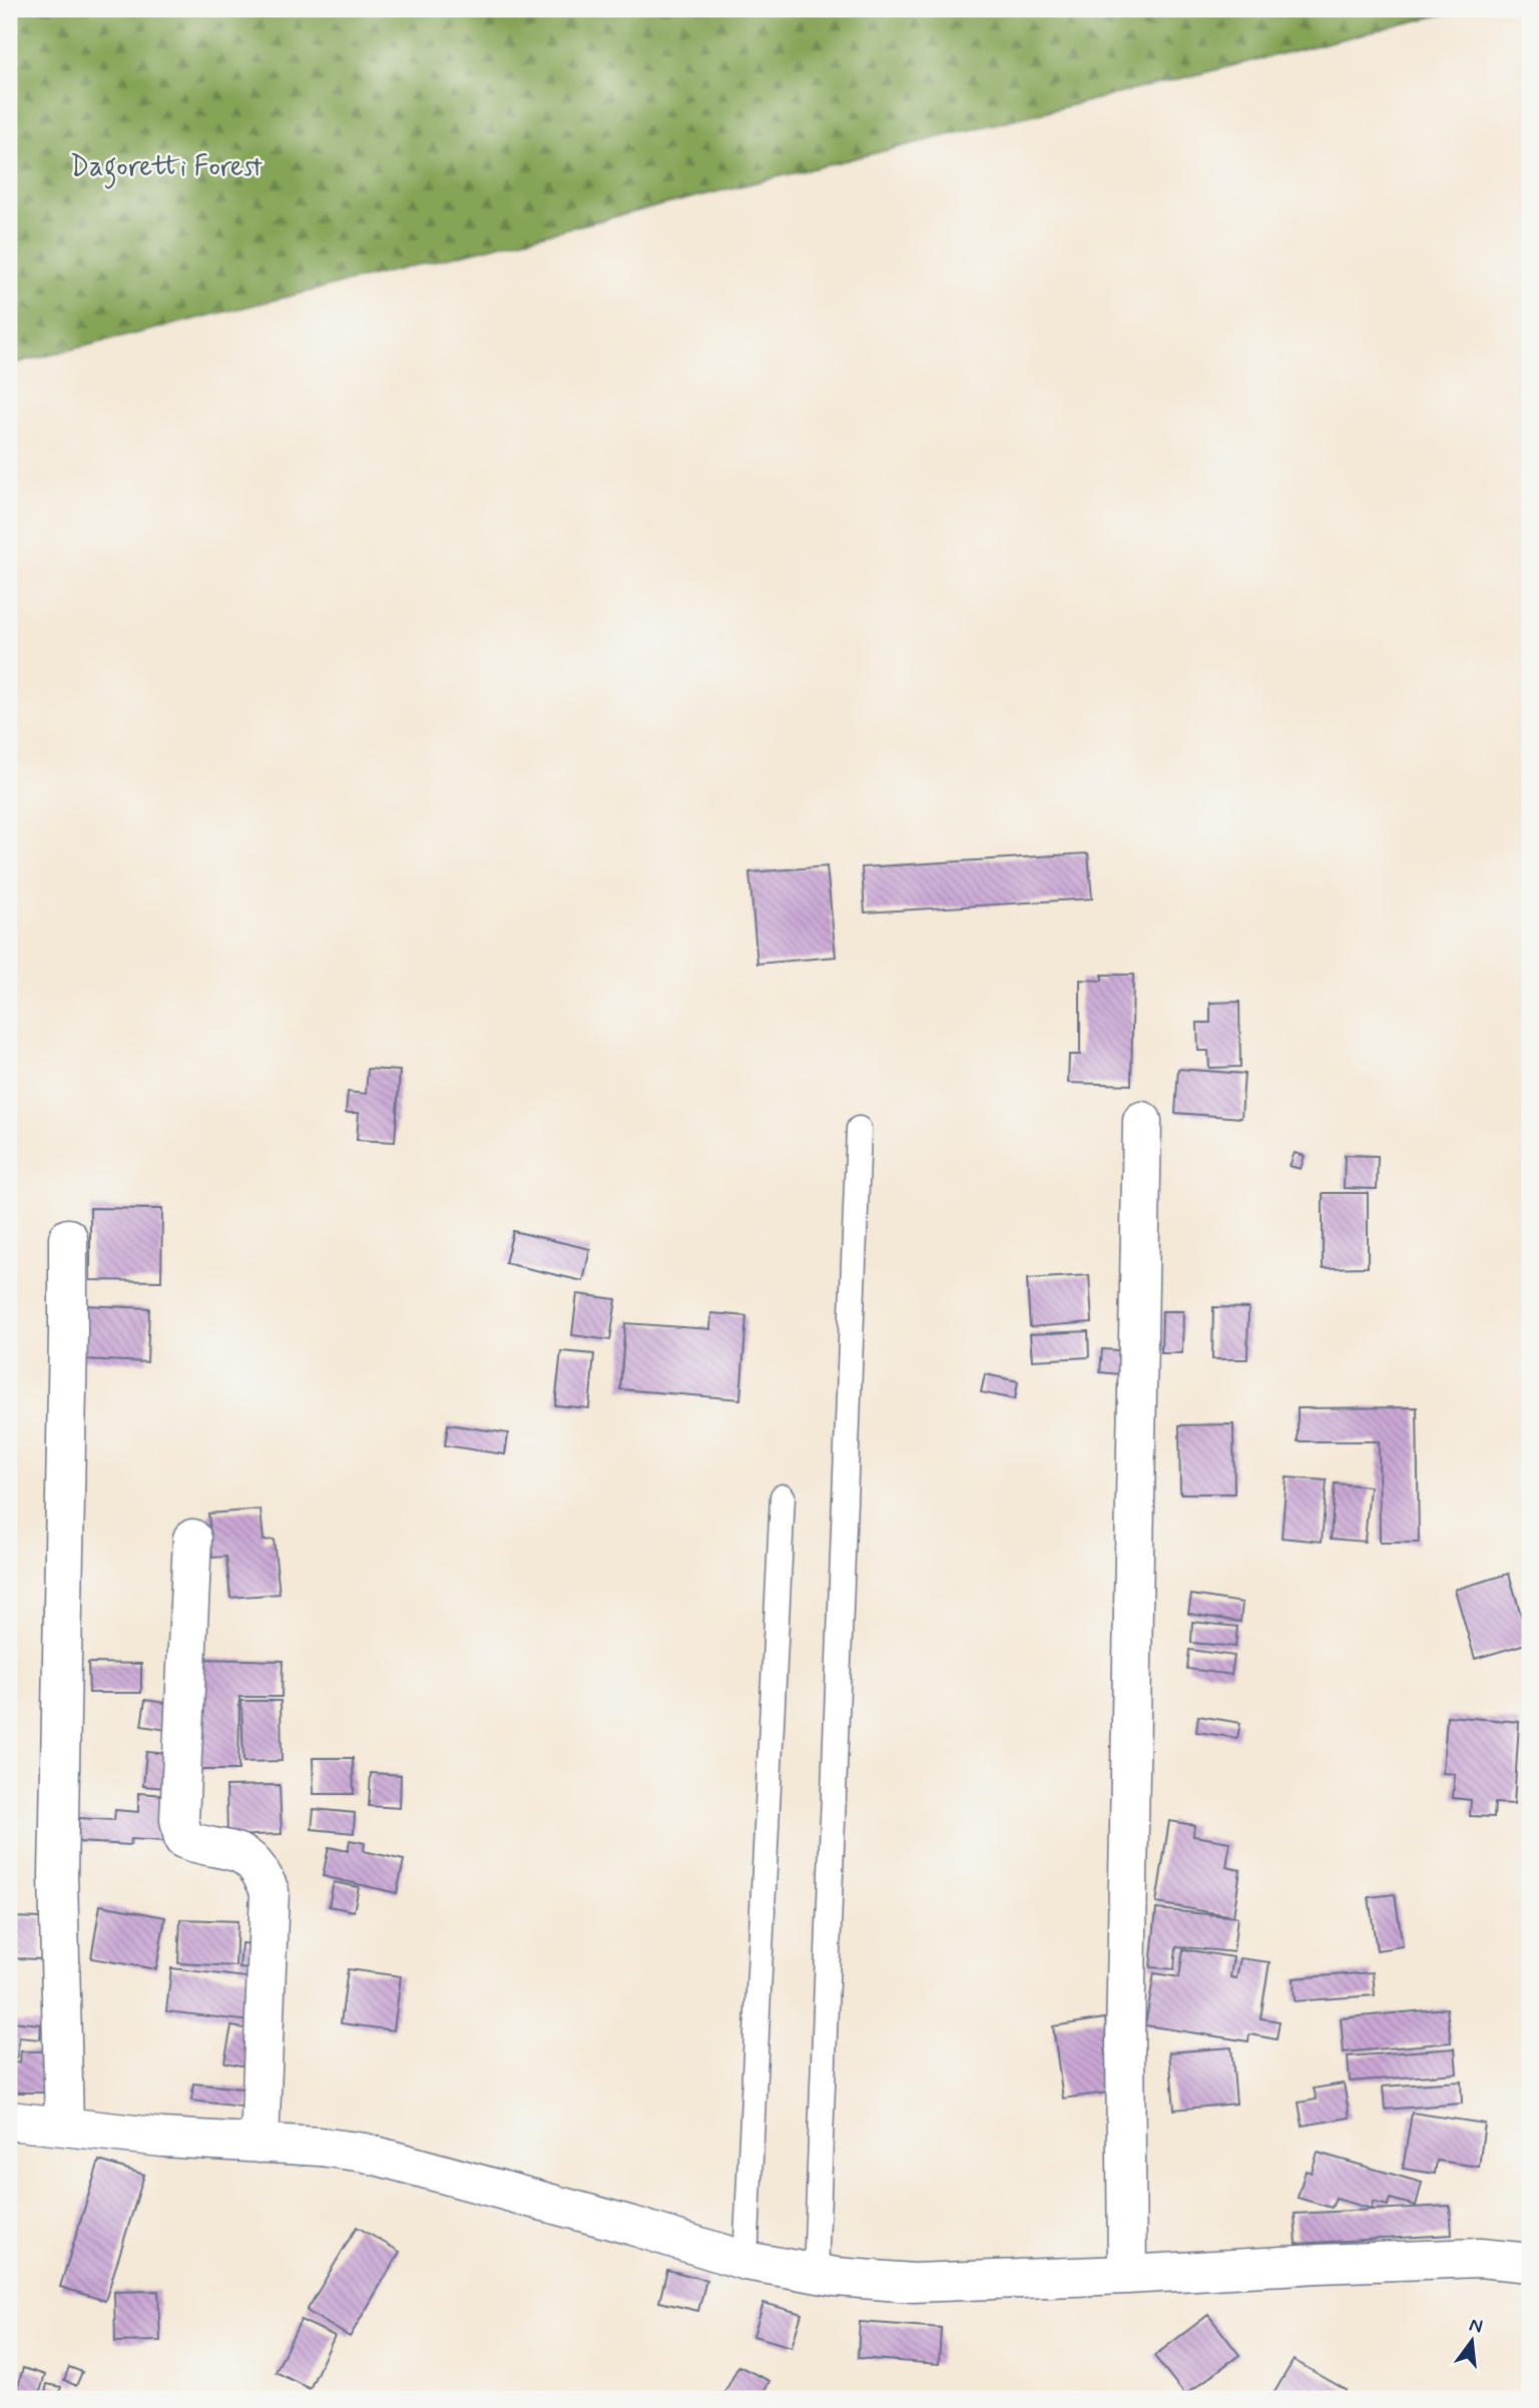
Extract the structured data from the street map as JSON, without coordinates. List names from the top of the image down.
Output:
{
  "parks": ["Dagoretti Forest"],
  "north": "top"
}
